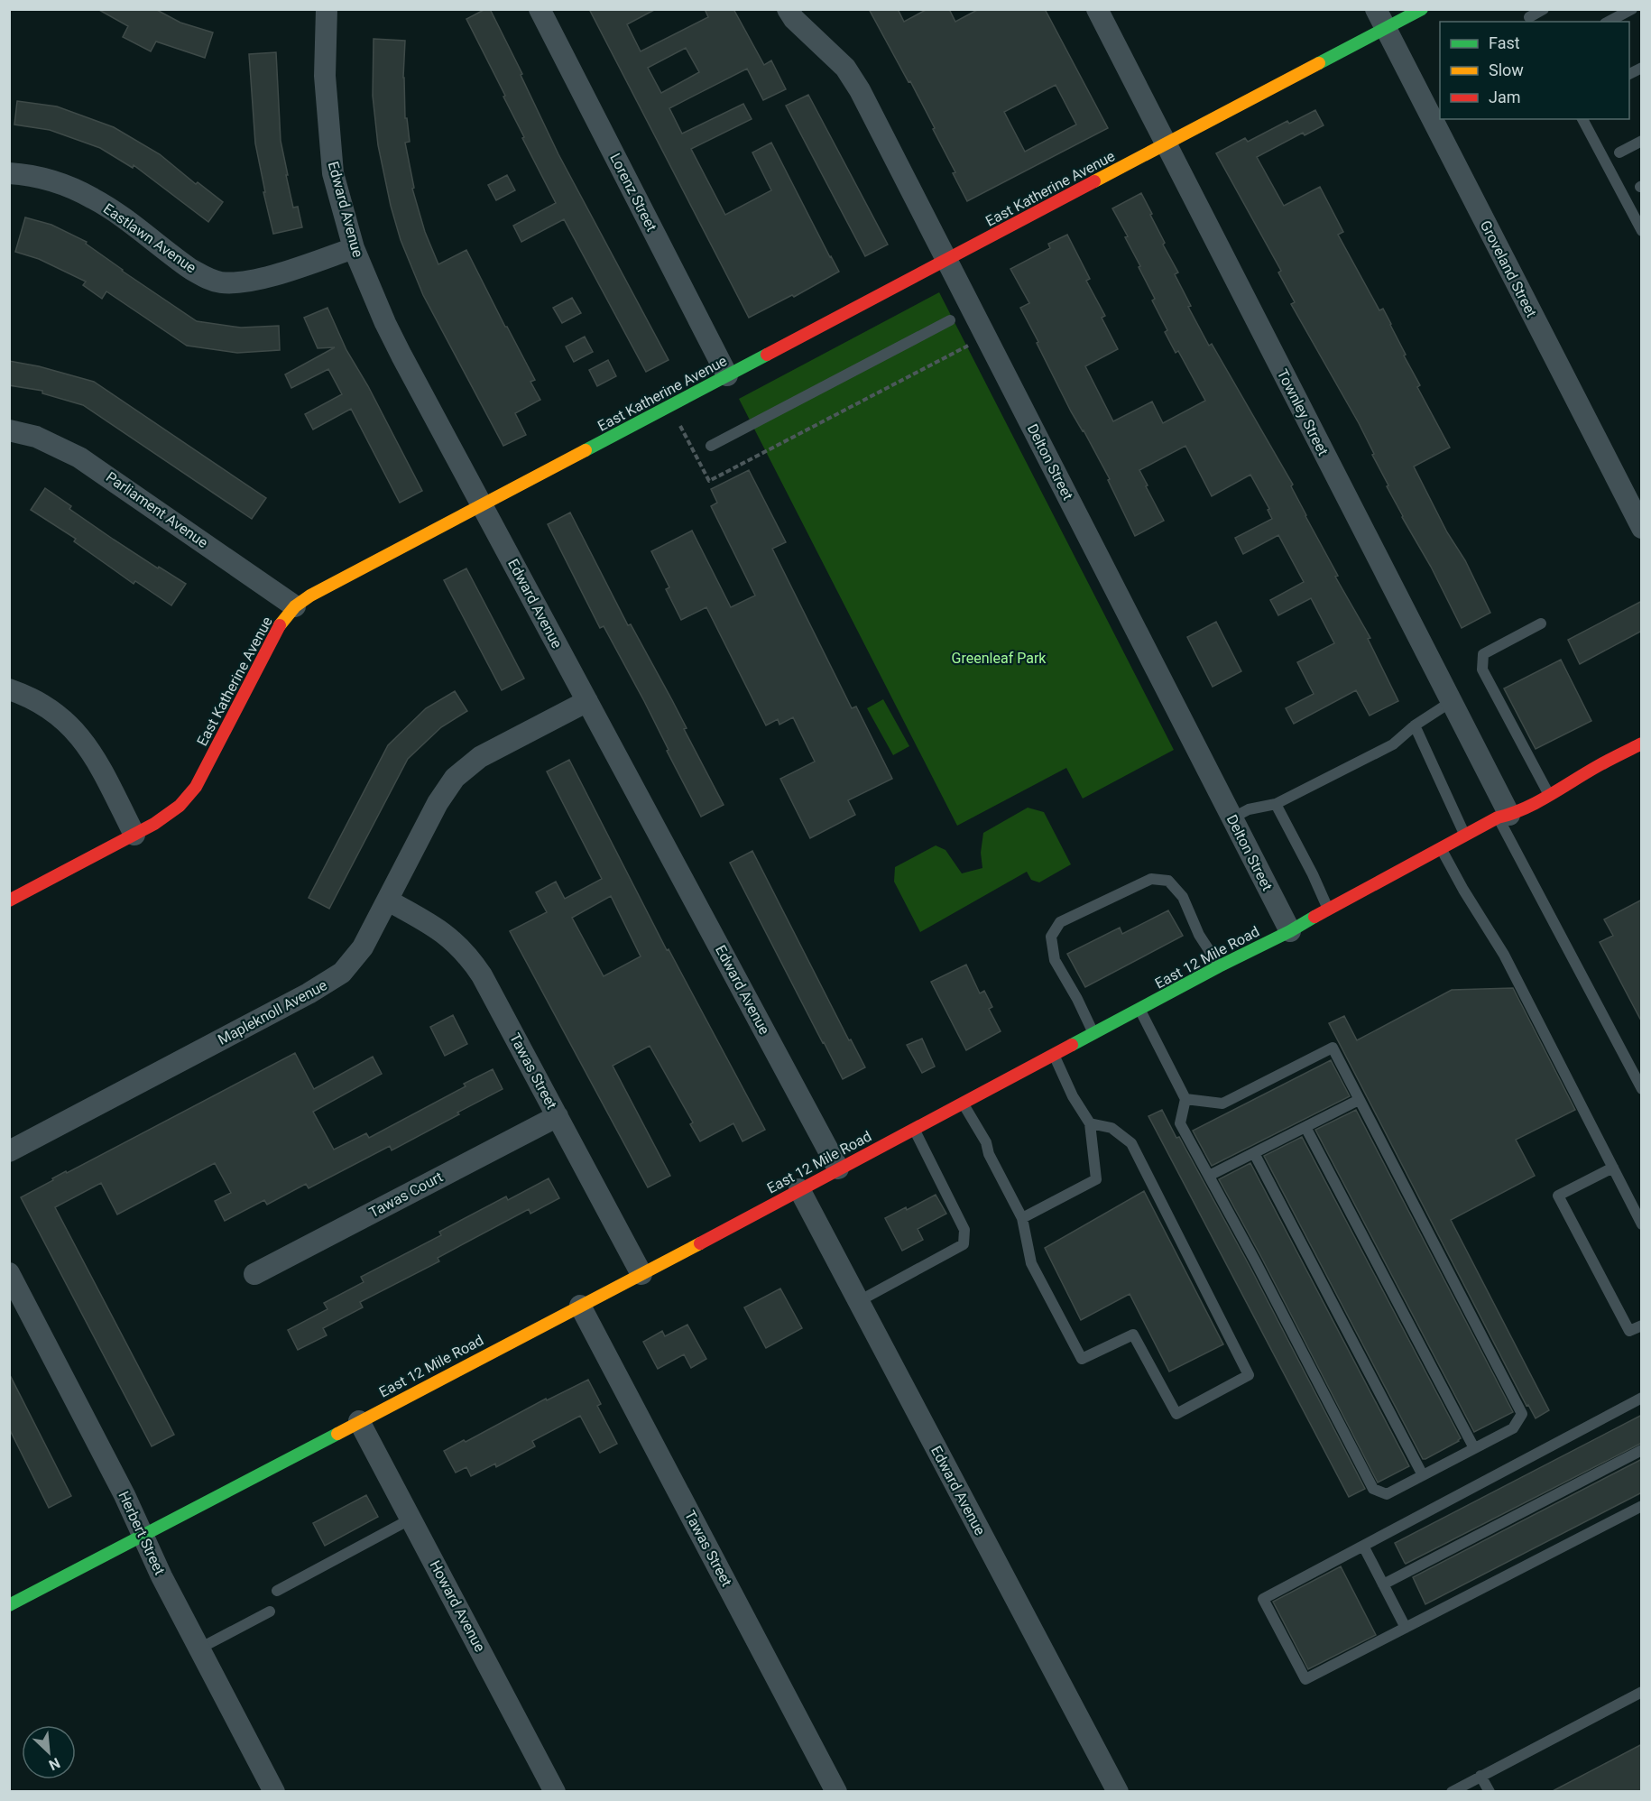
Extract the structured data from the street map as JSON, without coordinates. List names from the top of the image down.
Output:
{
  "streets": {
    "main road": ["East Katherine Avenue", "East 12 Mile Road"],
    "street": [
      "Lorenz Street",
      "Edward Avenue",
      "Eastlawn Avenue",
      "Groveland Street",
      "Townley Street",
      "Delton Street",
      "Parliament Avenue",
      "Mapleknoll Avenue",
      "Tawas Street",
      "Tawas Court",
      "Herbert Street",
      "Howard Avenue"
    ]
  },
  "crossings": [
    ["East Katherine Avenue", "Lorenz Street"],
    ["East Katherine Avenue", "Edward Avenue"],
    ["East Katherine Avenue", "Groveland Street"],
    ["East Katherine Avenue", "Townley Street"],
    ["East Katherine Avenue", "Delton Street"],
    ["East Katherine Avenue", "Parliament Avenue"],
    ["Edward Avenue", "Eastlawn Avenue"],
    ["Edward Avenue", "East 12 Mile Road"],
    ["Edward Avenue", "Mapleknoll Avenue"],
    ["Townley Street", "East 12 Mile Road"],
    ["Delton Street", "East 12 Mile Road"],
    ["East 12 Mile Road", "Tawas Street"],
    ["East 12 Mile Road", "Herbert Street"],
    ["East 12 Mile Road", "Howard Avenue"],
    ["Mapleknoll Avenue", "Tawas Street"],
    ["Tawas Street", "Tawas Court"]
  ],
  "parks": ["Greenleaf Park"],
  "legend": ["Fast", "Slow", "Jam"],
  "north": "bottom right"
}
